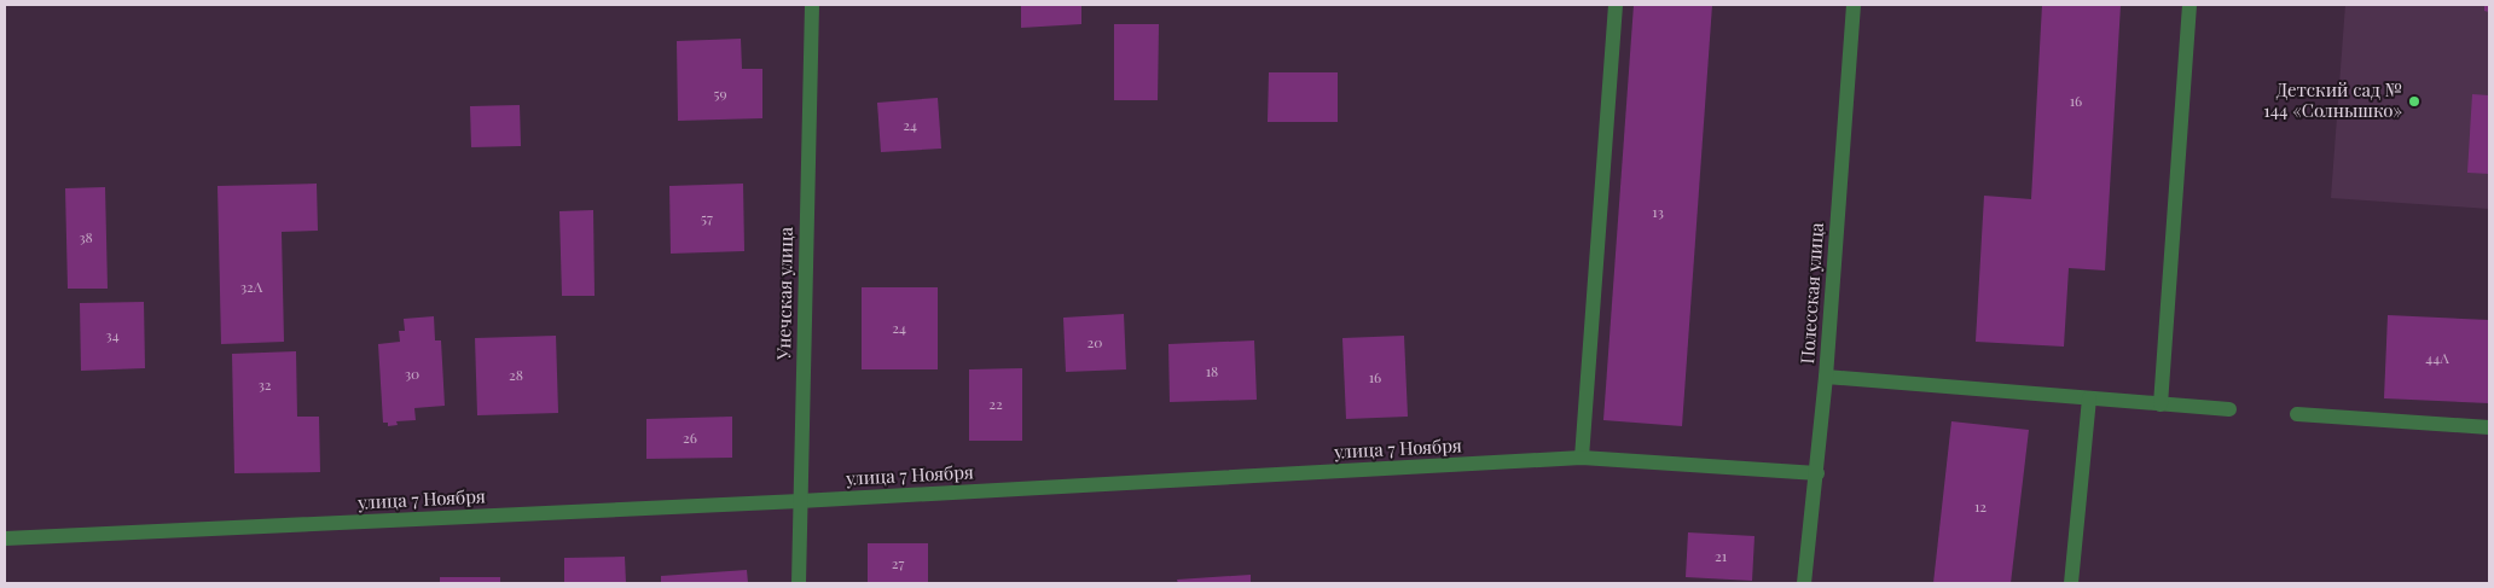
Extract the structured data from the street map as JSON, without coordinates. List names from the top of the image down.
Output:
{
  "streets": {
    "street": ["Унечская улица", "Полесская улица", "улица 7 Ноября"]
  },
  "crossings": [
    ["Унечская улица", "улица 7 Ноября"],
    ["Полесская улица", "улица 7 Ноября"]
  ],
  "places": ["Детский сад № 144 «Солнышко»"],
  "house_numbers": [
    "59",
    "16",
    "24",
    "13",
    "57",
    "38",
    "32А",
    "24",
    "34",
    "20",
    "44А",
    "18",
    "30",
    "28",
    "16",
    "32",
    "22",
    "26",
    "12",
    "21",
    "27"
  ]
}
